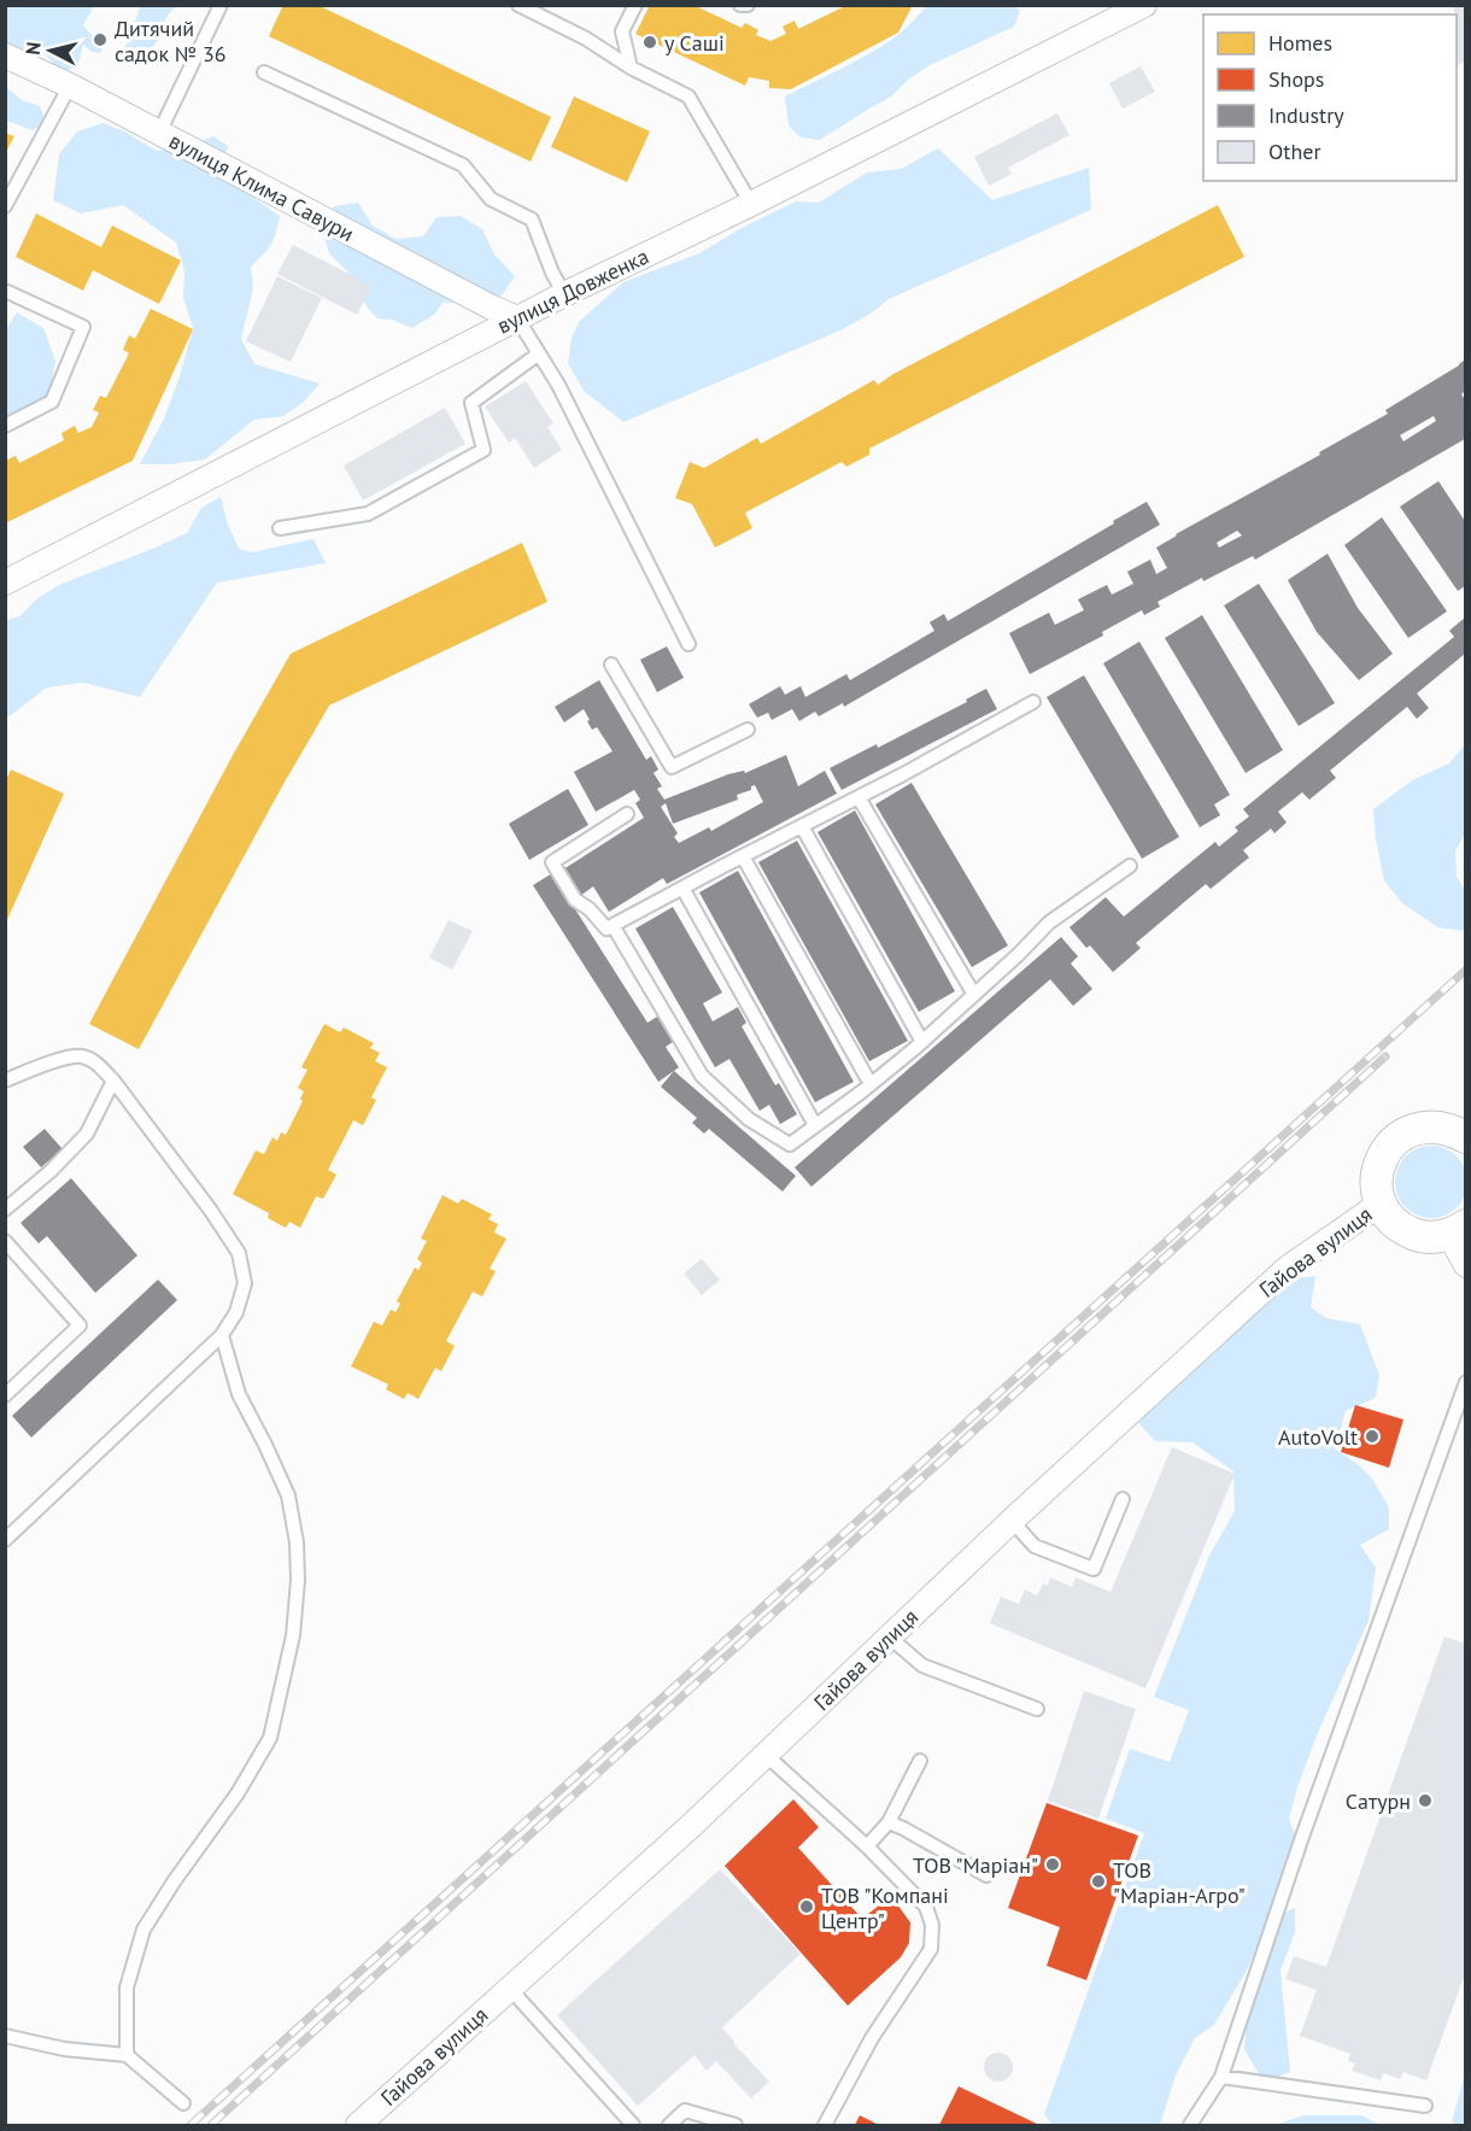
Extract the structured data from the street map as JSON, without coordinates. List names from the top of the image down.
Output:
{
  "streets": {
    "street": ["вулиця Клима Савури", "вулиця Довженка", "Гайова вулиця"]
  },
  "crossings": [
    ["вулиця Клима Савури", "вулиця Довженка"]
  ],
  "places": [
    "Дитячий садок № 36",
    "у Саші",
    "AutoVolt",
    "Сатурн",
    "ТОВ \"Маріан\"",
    "ТОВ \"Маріан-Агро\"",
    "ТОВ \"Компані Центр\""
  ],
  "legend": [
    "Homes",
    "Shops",
    "Industry",
    "Other"
  ],
  "north": "left"
}
